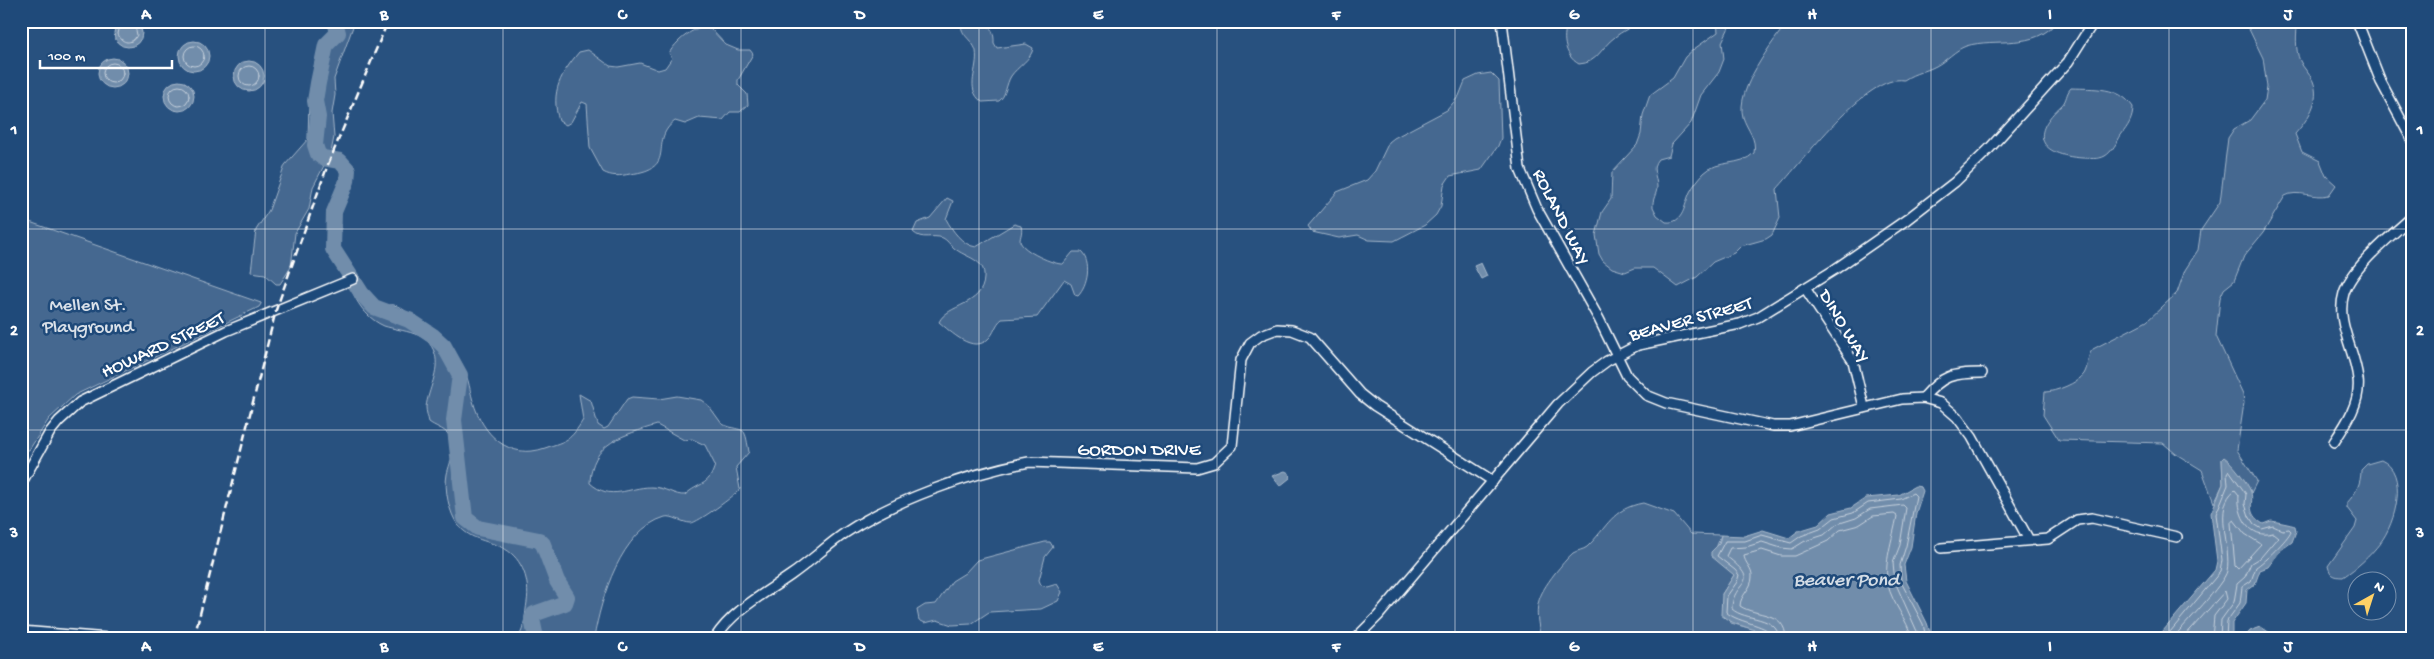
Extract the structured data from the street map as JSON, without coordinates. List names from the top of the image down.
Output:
{
  "streets": {
    "street": [
      "ROLAND WAY",
      "BEAVER STREET",
      "DINO WAY",
      "HOWARD STREET",
      "GORDON DRIVE"
    ]
  },
  "crossings": [
    ["ROLAND WAY", "BEAVER STREET"],
    ["ROLAND WAY", "DINO WAY"],
    ["BEAVER STREET", "DINO WAY"],
    ["BEAVER STREET", "GORDON DRIVE"]
  ],
  "water": ["Beaver Pond"],
  "parks": ["Mellen St. Playground"],
  "scale_bar": "100 m",
  "north": "top right",
  "grid": {
    "columns": [
      "A",
      "B",
      "C",
      "D",
      "E",
      "F",
      "G",
      "H",
      "I",
      "J"
    ],
    "rows": ["1", "2", "3"]
  }
}
